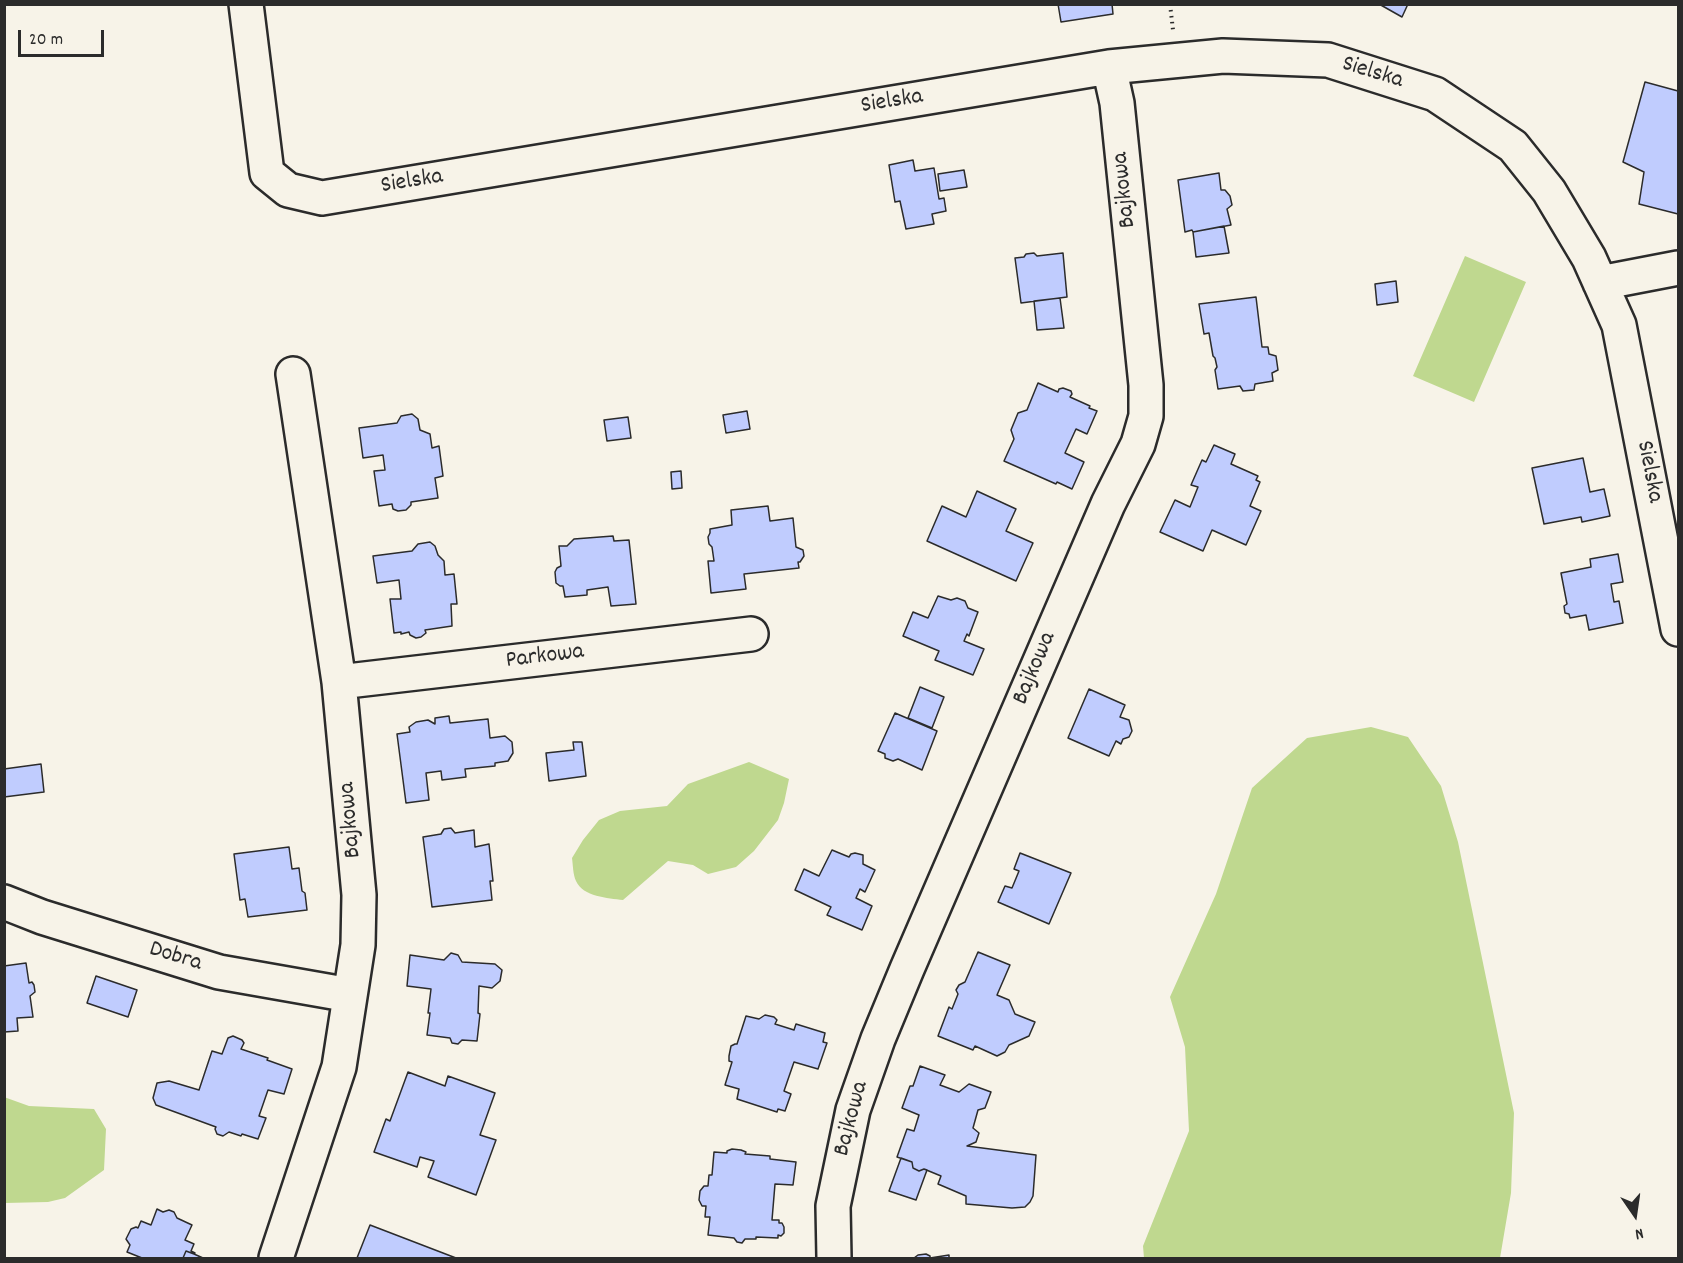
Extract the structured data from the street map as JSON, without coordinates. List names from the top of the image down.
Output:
{
  "streets": {
    "street": [
      "Sielska",
      "Bajkowa",
      "Parkowa",
      "Dobra"
    ]
  },
  "crossings": [
    ["Sielska", "Bajkowa"],
    ["Bajkowa", "Parkowa"],
    ["Bajkowa", "Dobra"]
  ],
  "scale_bar": "20 m",
  "north": "bottom"
}
